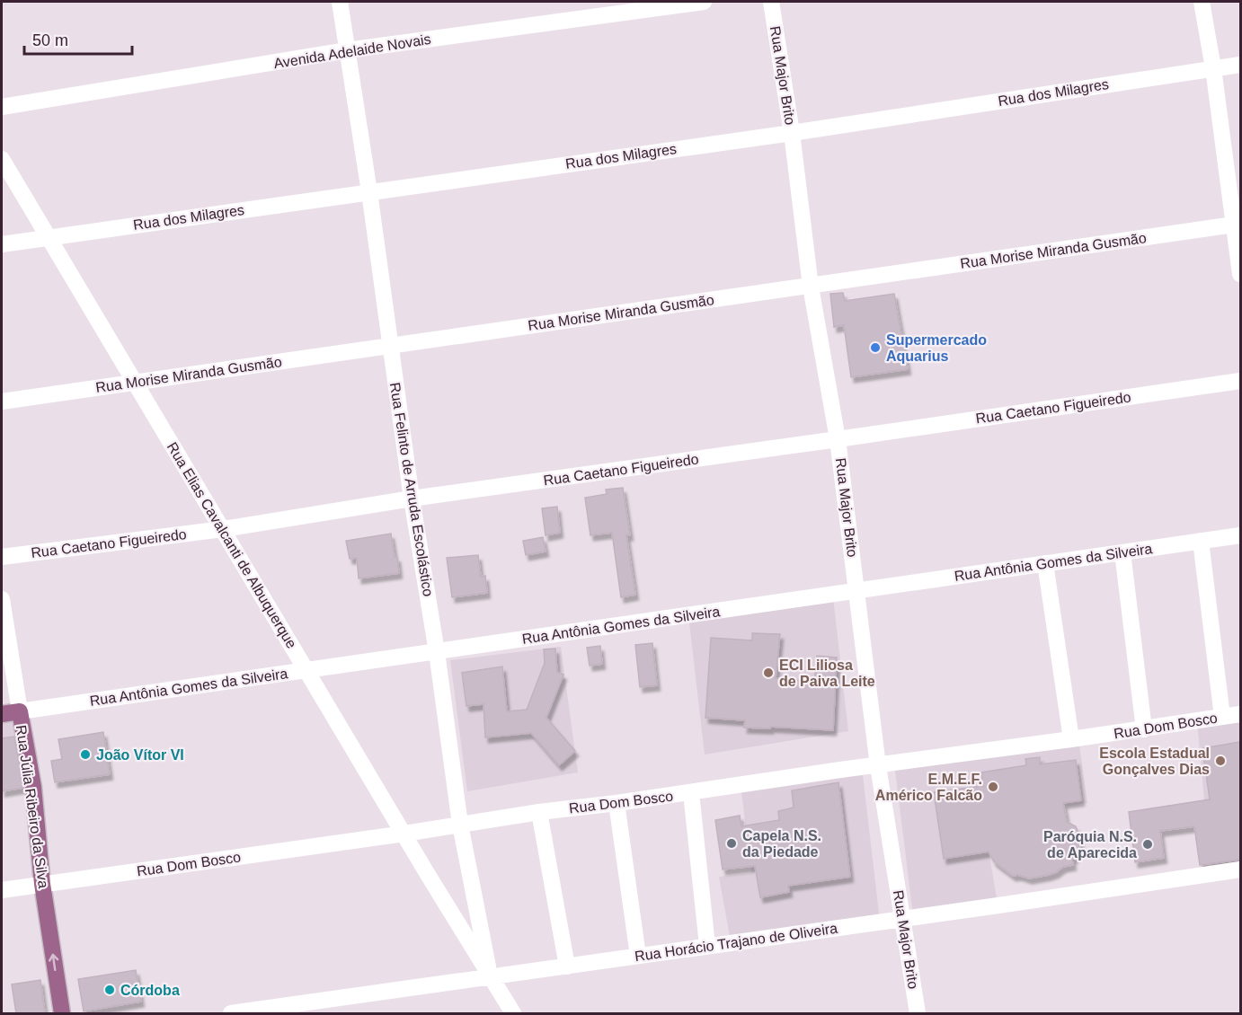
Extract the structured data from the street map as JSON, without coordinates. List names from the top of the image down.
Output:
{
  "streets": {
    "main road": ["Rua Antônia Gomes da Silveira", "Rua Júlia Ribeiro da Silva"],
    "street": [
      "Avenida Adelaide Novais",
      "Rua Major Brito",
      "Rua dos Milagres",
      "Rua Morise Miranda Gusmão",
      "Rua Caetano Figueiredo",
      "Rua Felinto de Arruda Escolástico",
      "Rua Elias Cavalcanti de Albuquerque",
      "Rua Dom Bosco",
      "Rua Horácio Trajano de Oliveira"
    ]
  },
  "crossings": [
    ["Avenida Adelaide Novais", "Rua Felinto de Arruda Escolástico"],
    ["Rua Major Brito", "Rua dos Milagres"],
    ["Rua Major Brito", "Rua Morise Miranda Gusmão"],
    ["Rua Major Brito", "Rua Caetano Figueiredo"],
    ["Rua Major Brito", "Rua Antônia Gomes da Silveira"],
    ["Rua Major Brito", "Rua Dom Bosco"],
    ["Rua Major Brito", "Rua Horácio Trajano de Oliveira"],
    ["Rua dos Milagres", "Rua Felinto de Arruda Escolástico"],
    ["Rua dos Milagres", "Rua Elias Cavalcanti de Albuquerque"],
    ["Rua Morise Miranda Gusmão", "Rua Felinto de Arruda Escolástico"],
    ["Rua Morise Miranda Gusmão", "Rua Elias Cavalcanti de Albuquerque"],
    ["Rua Caetano Figueiredo", "Rua Felinto de Arruda Escolástico"],
    ["Rua Caetano Figueiredo", "Rua Elias Cavalcanti de Albuquerque"],
    ["Rua Felinto de Arruda Escolástico", "Rua Elias Cavalcanti de Albuquerque"],
    ["Rua Felinto de Arruda Escolástico", "Rua Antônia Gomes da Silveira"],
    ["Rua Felinto de Arruda Escolástico", "Rua Dom Bosco"],
    ["Rua Felinto de Arruda Escolástico", "Rua Horácio Trajano de Oliveira"],
    ["Rua Elias Cavalcanti de Albuquerque", "Rua Antônia Gomes da Silveira"],
    ["Rua Elias Cavalcanti de Albuquerque", "Rua Dom Bosco"],
    ["Rua Elias Cavalcanti de Albuquerque", "Rua Horácio Trajano de Oliveira"],
    ["Rua Antônia Gomes da Silveira", "Rua Júlia Ribeiro da Silva"],
    ["Rua Dom Bosco", "Rua Júlia Ribeiro da Silva"]
  ],
  "places": [
    "Supermercado Aquarius",
    "ECI Liliosa de Paiva Leite",
    "João Vítor VI",
    "Escola Estadual Gonçalves Dias",
    "E.M.E.F. Américo Falcão",
    "Capela N.S. da Piedade",
    "Paróquia N.S. de Aparecida",
    "Córdoba"
  ],
  "scale_bar": "50 m"
}
